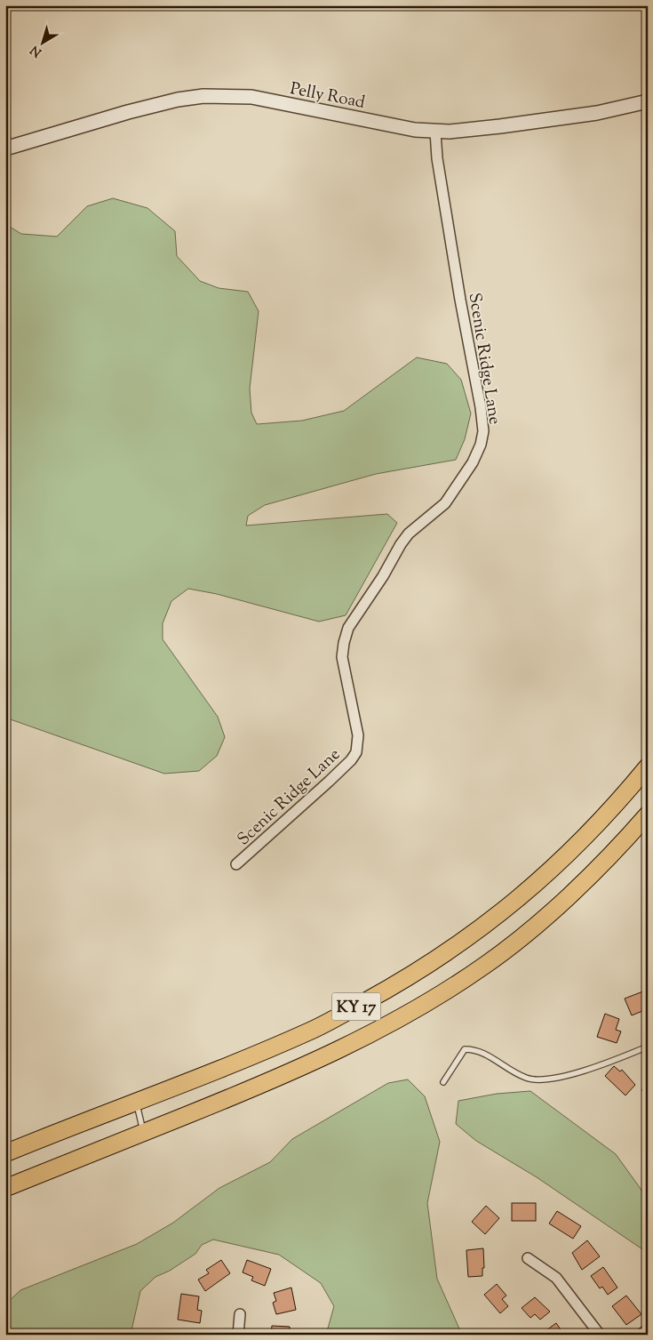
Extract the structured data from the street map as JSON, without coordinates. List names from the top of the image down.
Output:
{
  "streets": {
    "main road": ["KY 17"],
    "street": ["Pelly Road", "Scenic Ridge Lane"]
  },
  "crossings": [
    ["Pelly Road", "Scenic Ridge Lane"]
  ],
  "north": "bottom left"
}
